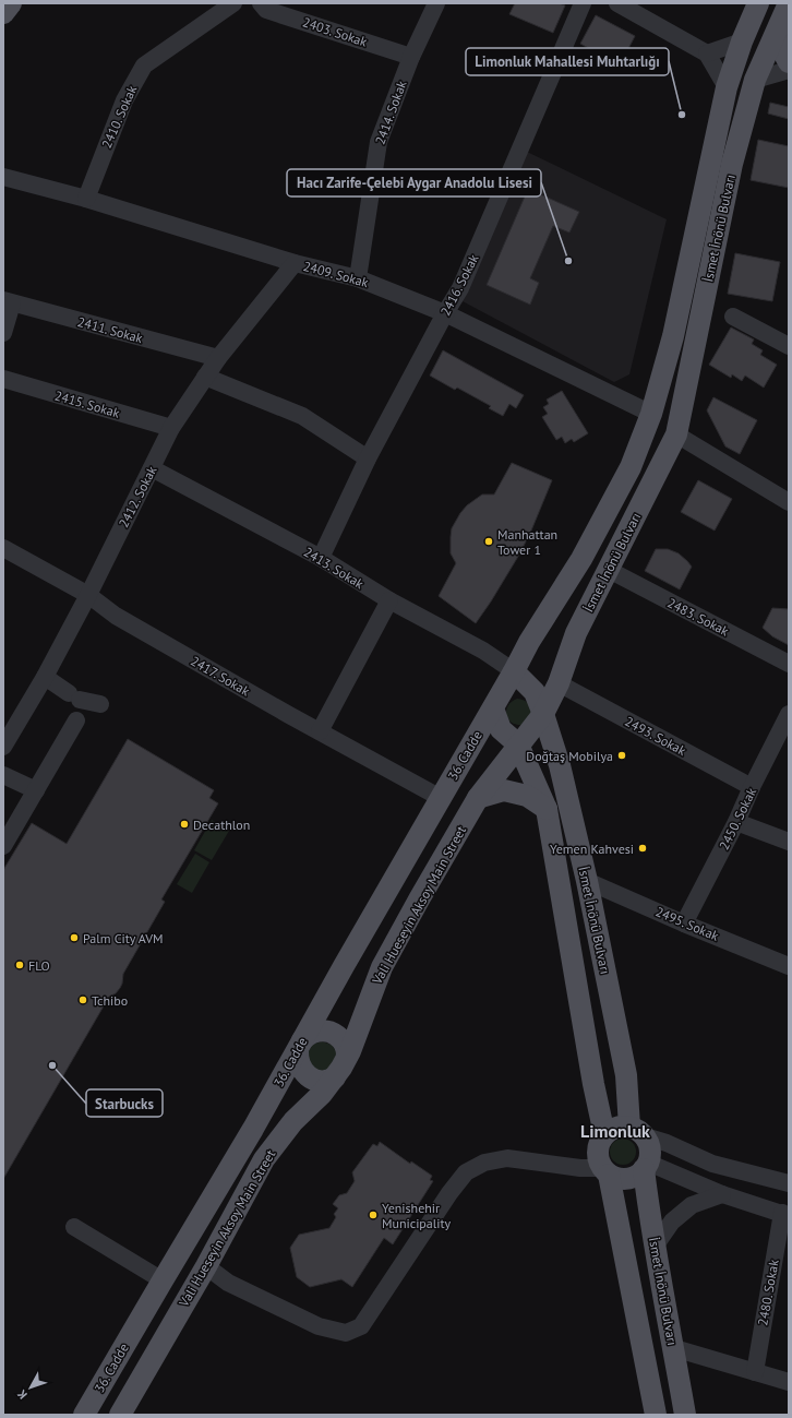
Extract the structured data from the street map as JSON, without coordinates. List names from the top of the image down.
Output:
{
  "streets": {
    "main road": ["İsmet İnönü Bulvarı", "36. Cadde", "Vali Hueseyin Aksoy Main Street"],
    "street": [
      "2403. Sokak",
      "2414. Sokak",
      "2410. Sokak",
      "2409. Sokak",
      "2416. Sokak",
      "2411. Sokak",
      "2415. Sokak",
      "2412. Sokak",
      "2413. Sokak",
      "2483. Sokak",
      "2417. Sokak",
      "2493. Sokak",
      "2450. Sokak",
      "2495. Sokak",
      "2480. Sokak"
    ]
  },
  "crossings": [
    ["2403. Sokak", "2414. Sokak"],
    ["2414. Sokak", "2409. Sokak"],
    ["2410. Sokak", "2409. Sokak"],
    ["İsmet İnönü Bulvarı", "2409. Sokak"],
    ["İsmet İnönü Bulvarı", "2413. Sokak"],
    ["İsmet İnönü Bulvarı", "2483. Sokak"],
    ["İsmet İnönü Bulvarı", "2493. Sokak"],
    ["İsmet İnönü Bulvarı", "36. Cadde"],
    ["İsmet İnönü Bulvarı", "Vali Hueseyin Aksoy Main Street"],
    ["İsmet İnönü Bulvarı", "2495. Sokak"],
    ["2409. Sokak", "2416. Sokak"],
    ["2409. Sokak", "2412. Sokak"],
    ["2416. Sokak", "2413. Sokak"],
    ["2411. Sokak", "2412. Sokak"],
    ["2415. Sokak", "2412. Sokak"],
    ["2412. Sokak", "2413. Sokak"],
    ["2412. Sokak", "2417. Sokak"],
    ["2417. Sokak", "36. Cadde"],
    ["2493. Sokak", "2450. Sokak"],
    ["36. Cadde", "Vali Hueseyin Aksoy Main Street"],
    ["2450. Sokak", "2495. Sokak"]
  ],
  "districts": ["Limonluk"],
  "places": [
    "Limonluk Mahallesi Muhtarlığı",
    "Hacı Zarife-Çelebi Aygar Anadolu Lisesi",
    "Manhattan Tower 1",
    "Doğtaş Mobilya",
    "Decathlon",
    "Yemen Kahvesi",
    "Palm City AVM",
    "FLO",
    "Tchibo",
    "Starbucks",
    "Yenishehir Municipality"
  ],
  "north": "bottom left"
}
